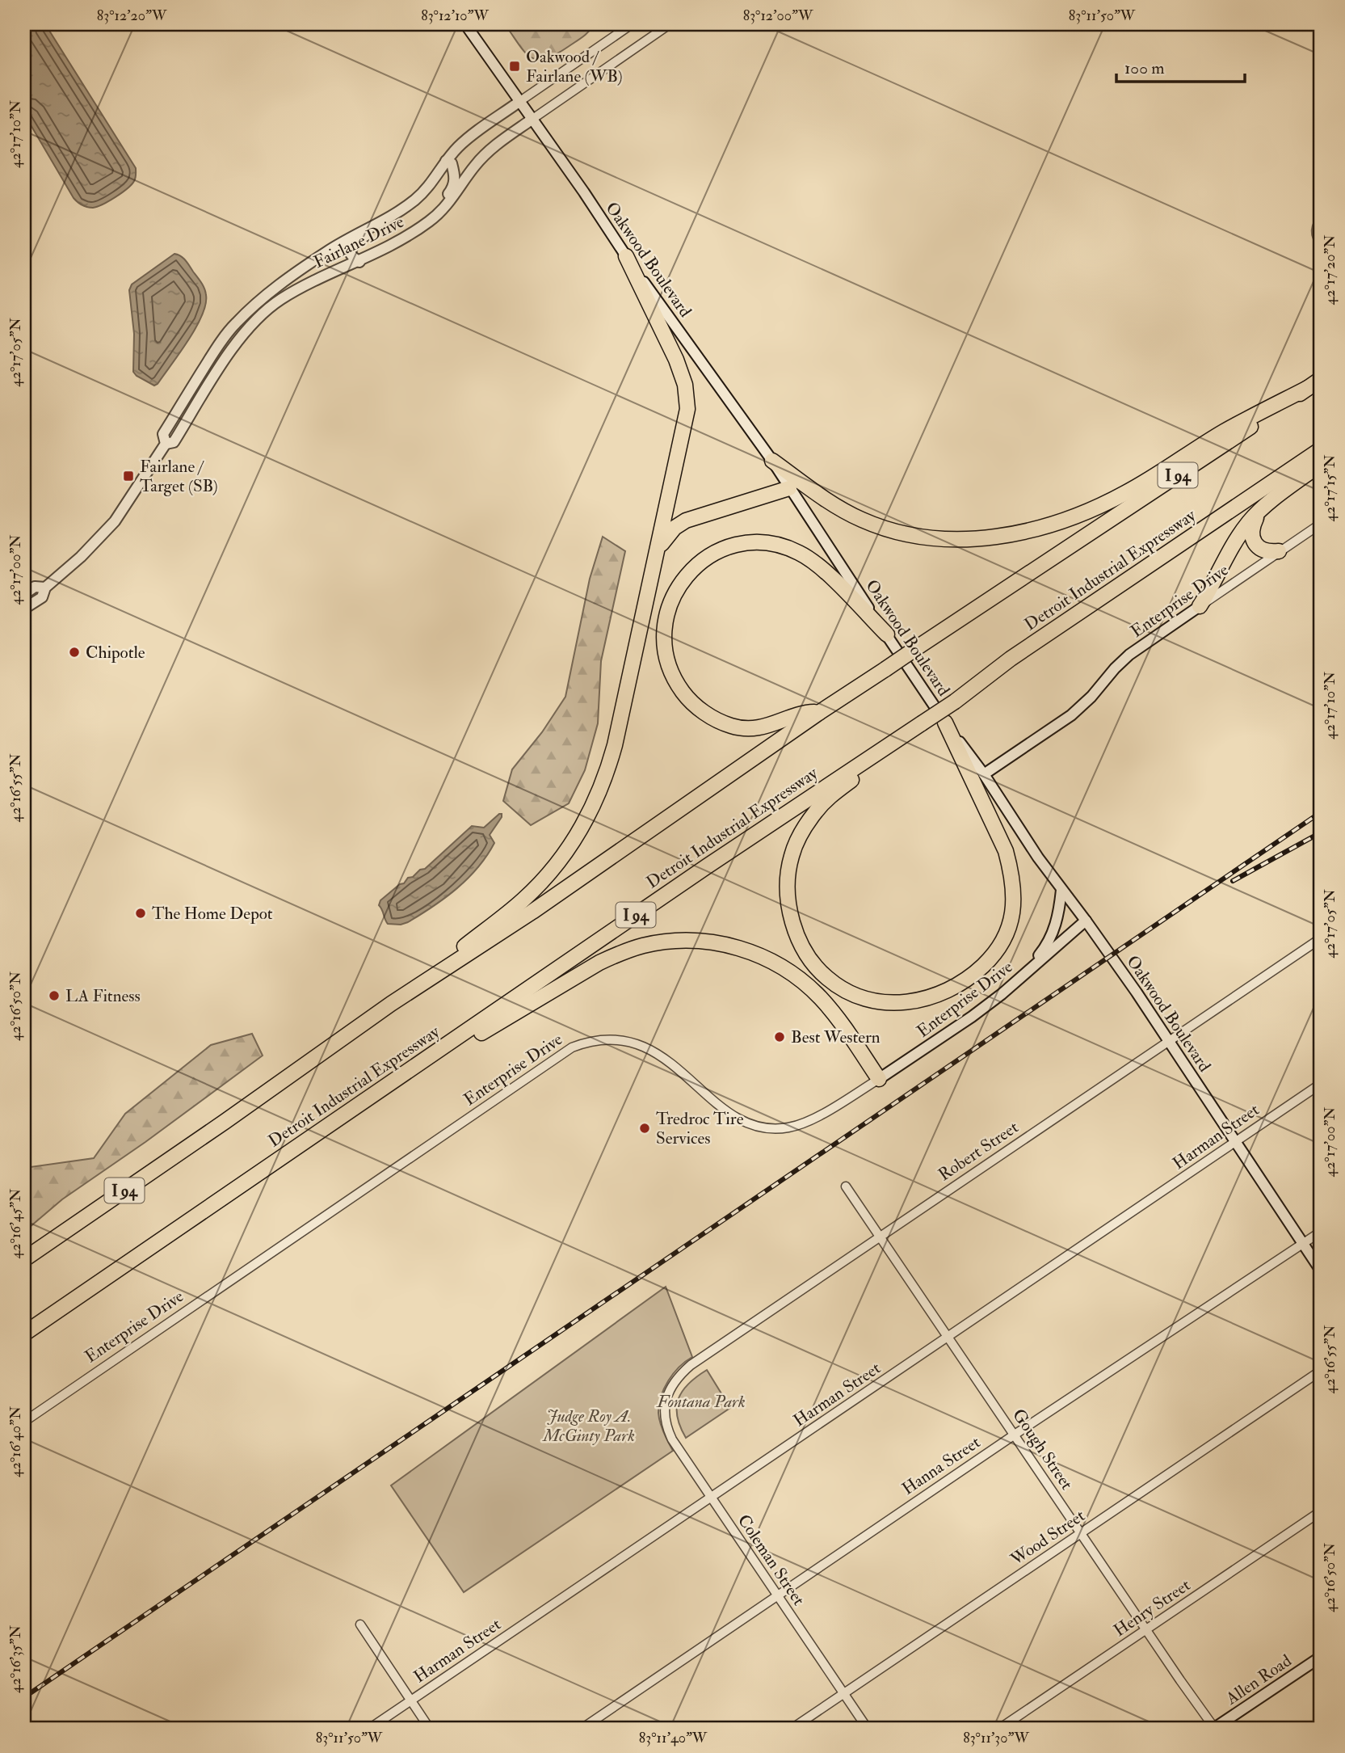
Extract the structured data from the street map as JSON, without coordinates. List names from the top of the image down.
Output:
{
  "streets": {
    "highway": ["I 94", "Detroit Industrial Expressway"],
    "main road": [
      "Fairlane Drive",
      "Oakwood Boulevard",
      "Enterprise Drive",
      "Allen Road"
    ],
    "street": [
      "Harman Street",
      "Robert Street",
      "Gough Street",
      "Hanna Street",
      "Wood Street",
      "Coleman Street",
      "Henry Street"
    ]
  },
  "crossings": [
    ["Fairlane Drive", "Oakwood Boulevard"],
    ["Oakwood Boulevard", "Enterprise Drive"],
    ["Oakwood Boulevard", "Harman Street"],
    ["Oakwood Boulevard", "Robert Street"],
    ["Oakwood Boulevard", "Hanna Street"],
    ["Harman Street", "Gough Street"],
    ["Harman Street", "Coleman Street"],
    ["Robert Street", "Gough Street"],
    ["Robert Street", "Coleman Street"],
    ["Gough Street", "Hanna Street"],
    ["Gough Street", "Wood Street"],
    ["Gough Street", "Henry Street"],
    ["Gough Street", "Allen Road"],
    ["Hanna Street", "Coleman Street"],
    ["Wood Street", "Coleman Street"]
  ],
  "parks": ["Fontana Park", "Judge Roy A. McGinty Park"],
  "places": {
    "transit": ["Oakwood / Fairlane (WB)", "Fairlane / Target (SB)"],
    "other": [
      "Chipotle",
      "The Home Depot",
      "LA Fitness",
      "Best Western",
      "Tredroc Tire Services"
    ]
  },
  "scale_bar": "100 m",
  "coordinates": [
    "83°12'20\"W",
    "83°12'10\"W",
    "83°12'00\"W",
    "83°11'50\"W",
    "42°17'10\"N",
    "42°17'20\"N",
    "42°17'05\"N",
    "42°17'15\"N",
    "42°17'00\"N",
    "42°16'55\"N",
    "42°16'50\"N",
    "42°16'45\"N",
    "42°16'40\"N",
    "42°16'35\"N",
    "83°11'40\"W",
    "83°11'30\"W"
  ]
}
